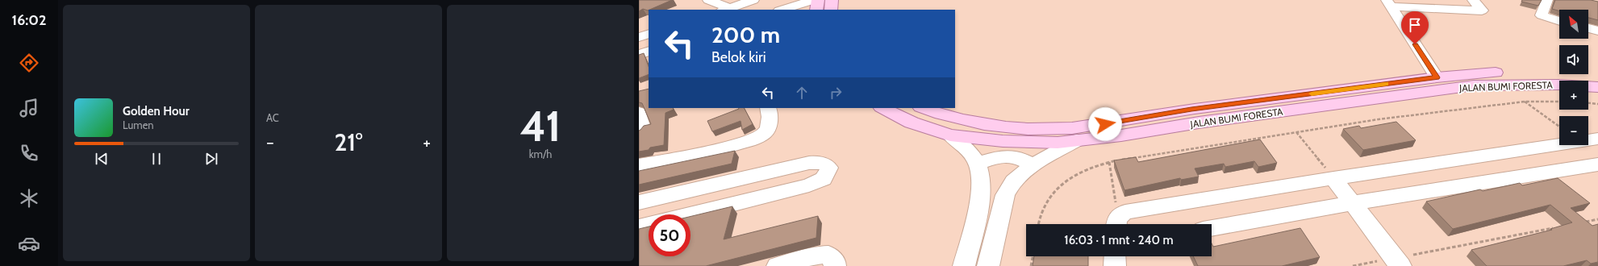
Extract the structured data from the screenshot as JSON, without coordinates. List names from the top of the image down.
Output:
{
  "streets": {
    "main road": ["JALAN BUMI FORESTA"]
  },
  "north": "top left",
  "page": {
    "tabs": "16:02",
    "tile": [
      "AC",
      ["41", "km/h"]
    ],
    "map_buttons": ["+", "−"],
    "turn": ["200 m", "Belok kiri"],
    "song": ["Golden Hour", "Lumen"],
    "heat": ["−", "21°", "+"],
    "limit": "50",
    "trip": "16:03 · 1 mnt · 240 m"
  }
}
